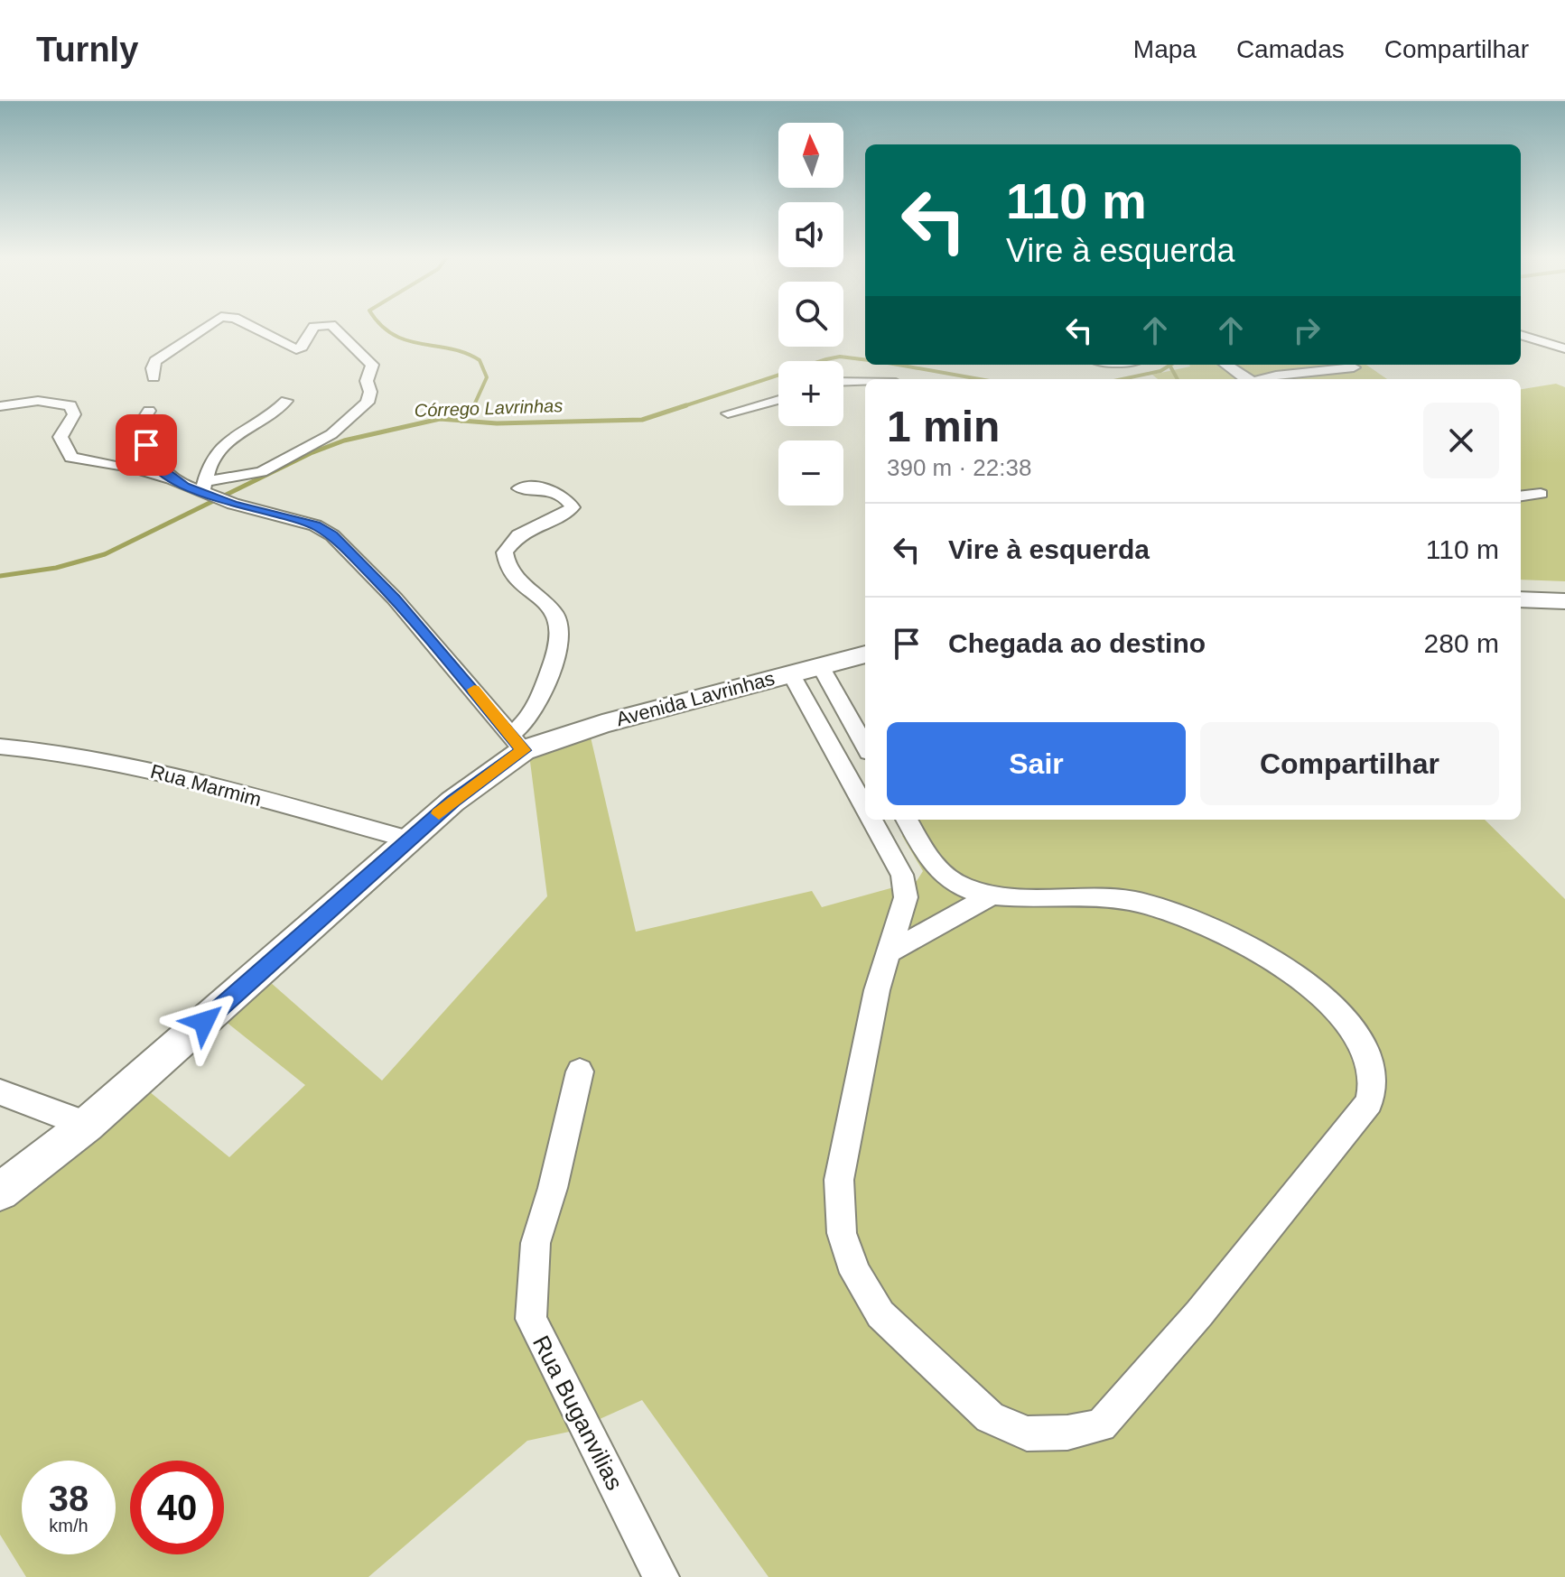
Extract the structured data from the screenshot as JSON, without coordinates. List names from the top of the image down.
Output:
{
  "streets": {
    "street": ["Avenida Lavrinhas", "Rua Marmim", "Rua Buganvilias"]
  },
  "crossings": [
    ["Avenida Lavrinhas", "Rua Marmim"]
  ],
  "water": ["Córrego Lavrinhas"],
  "north": "top",
  "page": {
    "header": "Turnly",
    "nav": ["Mapa", "Camadas", "Compartilhar"],
    "map_buttons": ["+", "−"],
    "turn": ["110 m", "Vire à esquerda"],
    "heading": ["1 min", "390 m · 22:38"],
    "list": [
      {
        "name": "Vire à esquerda",
        "value": "110 m"
      },
      {
        "name": "Chegada ao destino",
        "value": "280 m"
      }
    ],
    "buttons": ["Sair", "Compartilhar"],
    "speed": "38 km/h",
    "limit": "40"
  }
}
